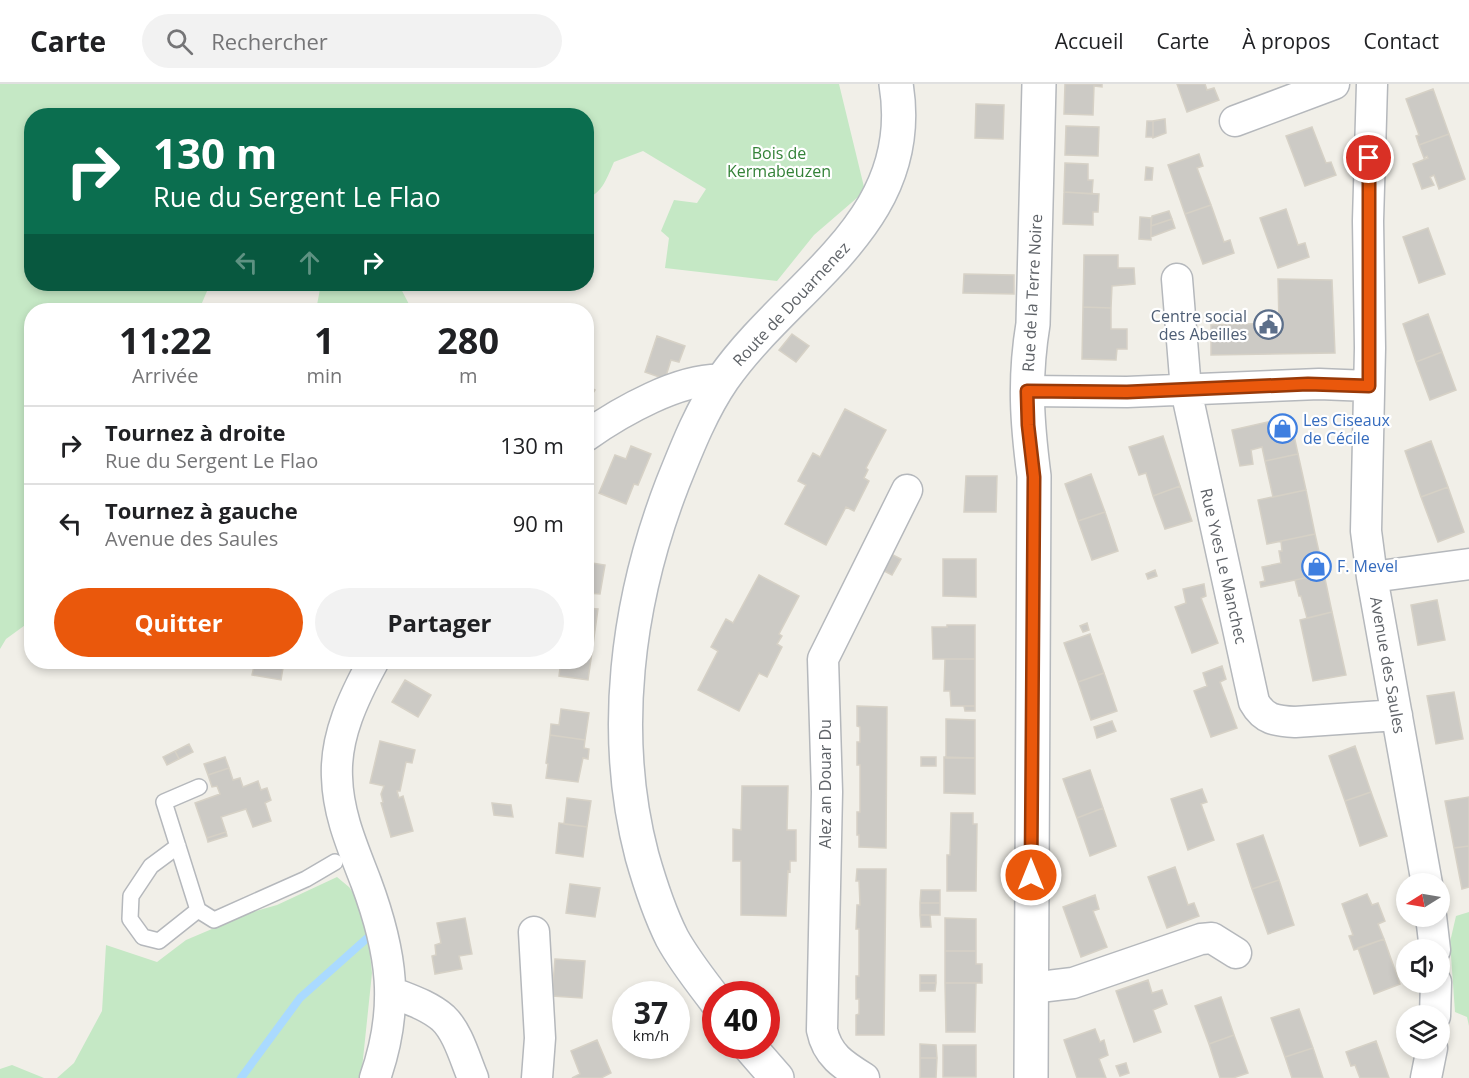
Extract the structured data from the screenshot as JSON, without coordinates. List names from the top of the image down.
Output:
{
  "streets": {
    "main road": ["Rue de la Terre Noire", "Route de Douarnenez"],
    "street": ["Rue Yves Le Manchec", "Avenue des Saules", "Alez an Douar Du"]
  },
  "crossings": [
    ["Rue Yves Le Manchec", "Avenue des Saules"]
  ],
  "parks": ["Bois de Kermabeuzen"],
  "places": {
    "public building": ["Centre social des Abeilles"],
    "shop": ["Les Ciseaux de Cécile", "F. Mevel"]
  },
  "north": "left",
  "page": {
    "header": "Carte",
    "search": "Rechercher",
    "nav": [
      "Accueil",
      "Carte",
      "À propos",
      "Contact"
    ],
    "turn": ["130 m", "Rue du Sergent Le Flao"],
    "eta": [
      "11:22",
      "Arrivée",
      "1",
      "min",
      "280",
      "m"
    ],
    "list": [
      {
        "name": "Tournez à droite",
        "note": "Rue du Sergent Le Flao",
        "value": "130 m"
      },
      {
        "name": "Tournez à gauche",
        "note": "Avenue des Saules",
        "value": "90 m"
      }
    ],
    "buttons": ["Quitter", "Partager"],
    "speed": "37 km/h",
    "limit": "40"
  }
}
